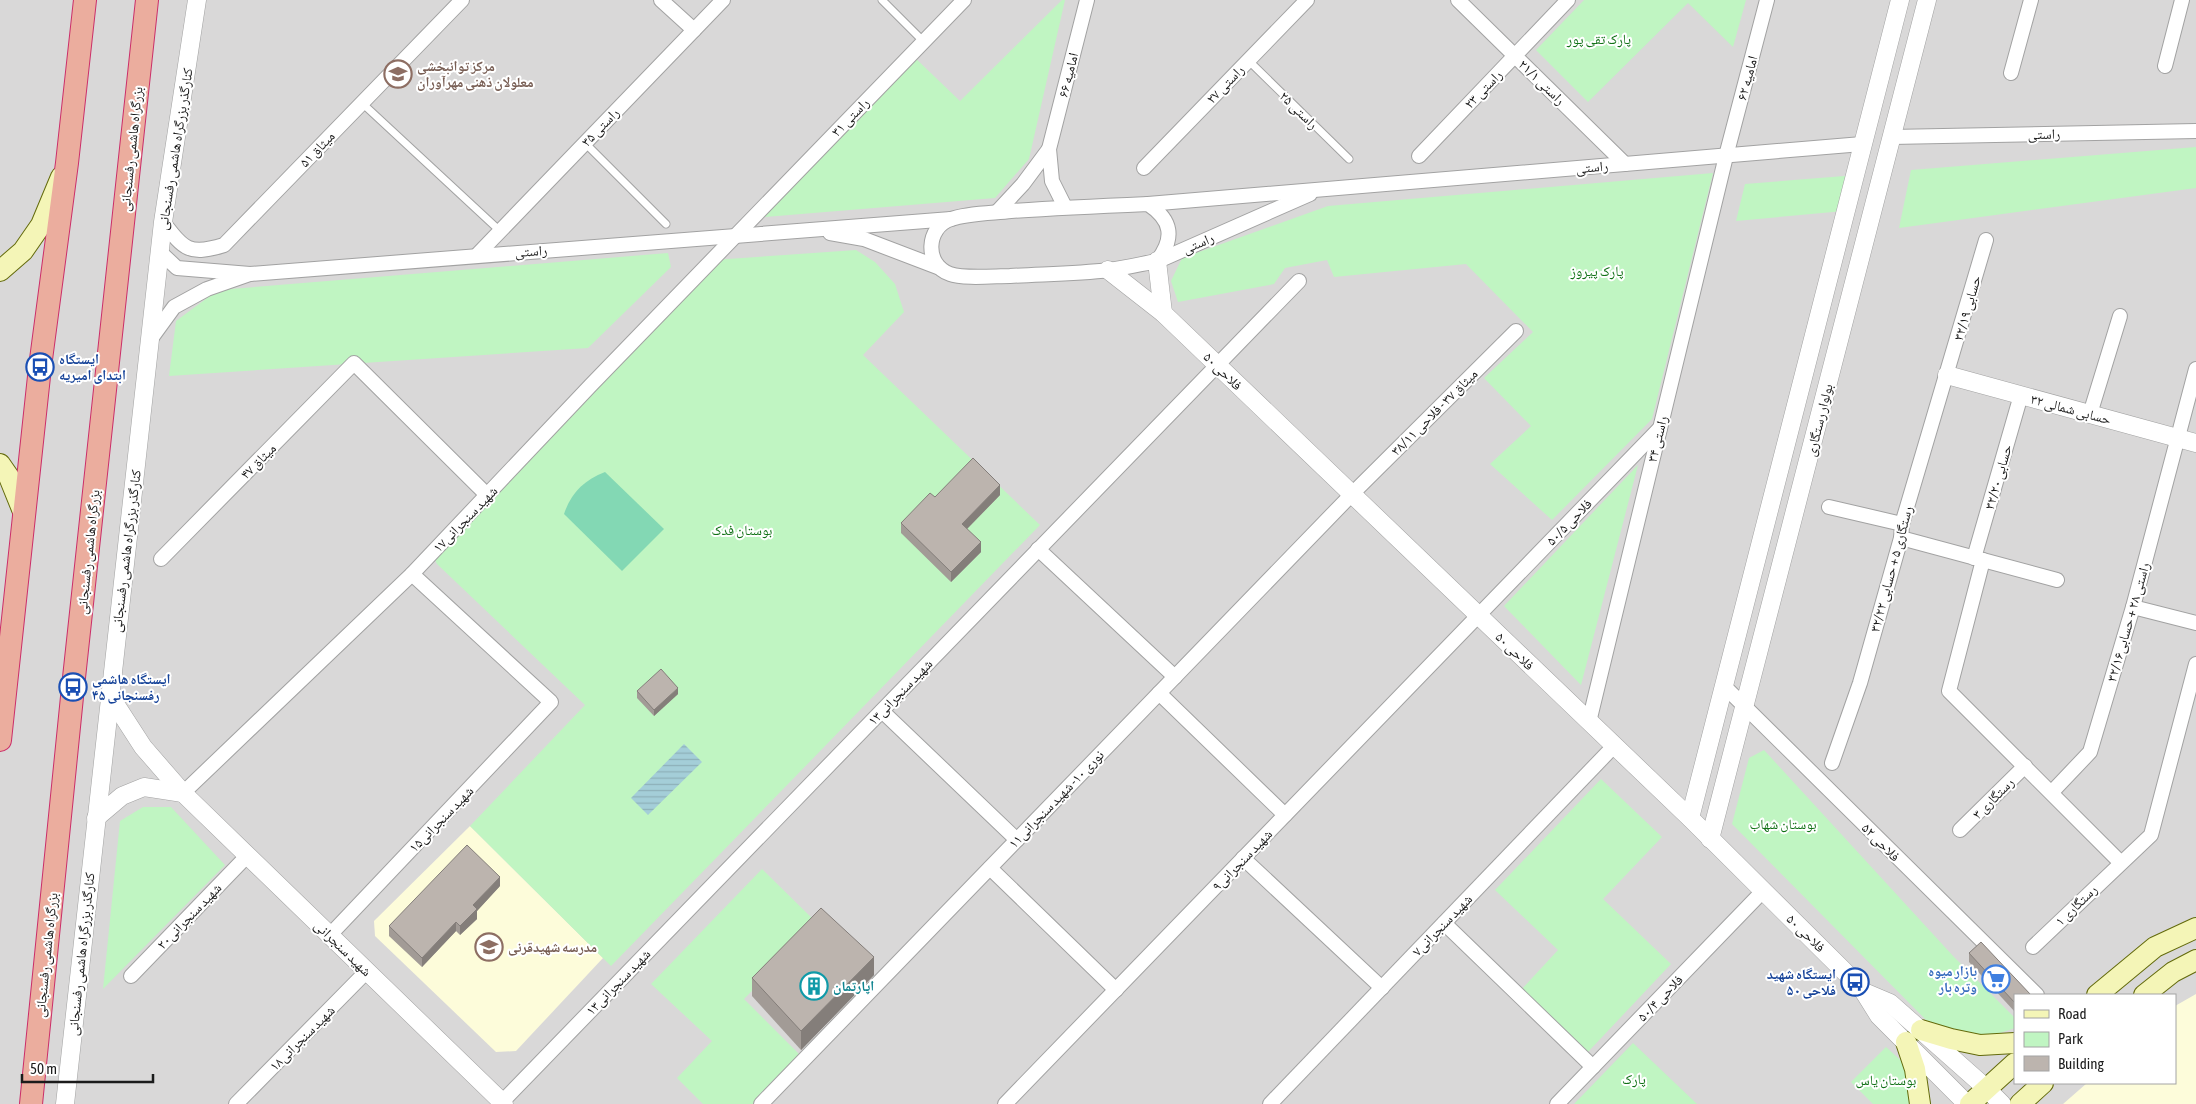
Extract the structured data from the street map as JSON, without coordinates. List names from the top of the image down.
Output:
{
  "streets": {
    "highway": ["بزرگراه هاشمی رفسنجانی"],
    "street": [
      "امامیه ۶۶",
      "امامیه ۶۲",
      "راستی ۲۱/۱",
      "راستی ۲۷",
      "راستی ۲۳",
      "راستی ۳۱",
      "راستی ۳۵",
      "راستی",
      "کنارگذر بزرگراه هاشمی رفسنجانی",
      "میثاق ۵۱",
      "حسابی ۳۲/۱۹",
      "فلاحی ۵۰",
      "حسابی شمالی ۳۲",
      "میثاق ۳۷ - فلاحی ۳۸/۱۱",
      "بولوار رستگاری",
      "راستی ۳۴",
      "میثاق ۴۷",
      "حسابی ۳۲/۲۰",
      "شهید سنجرانی۱۷",
      "فلاحی ۵۰/۵",
      "رستگاری ۵ + حسابی ۳۲/۲۲",
      "راستی ۲۸ + حسابی۳۲/۱۶",
      "شهید سنجرانی۱۳",
      "رستگاری ۳",
      "نوری ۱۰- شهید سنجرانی۱۱",
      "شهید سنجرانی۱۵",
      "فلاحی ۵۲",
      "شهید سنجرانی۹",
      "رستگاری ۱",
      "شهید سنجرانی۲۰",
      "شهید سنجرانی۷",
      "شهید سنجرانی",
      "فلاحی ۵۰/۴",
      "شهید سنجرانی۱۸"
    ],
    "lane": ["راستی ۲۵"]
  },
  "crossings": [
    ["امامیه ۶۲", "راستی"],
    ["امامیه ۶۲", "راستی ۳۴"],
    ["راستی ۲۱/۱", "راستی ۲۳"],
    ["راستی ۲۱/۱", "راستی"],
    ["راستی ۲۷", "راستی ۲۵"],
    ["راستی ۳۱", "راستی"],
    ["راستی ۳۱", "شهید سنجرانی۱۷"],
    ["راستی ۳۵", "راستی"],
    ["راستی", "فلاحی ۵۰"],
    ["راستی", "بولوار رستگاری"],
    ["راستی", "راستی ۳۴"],
    ["راستی", "شهید سنجرانی۱۷"],
    ["کنارگذر بزرگراه هاشمی رفسنجانی", "میثاق ۵۱"],
    ["کنارگذر بزرگراه هاشمی رفسنجانی", "شهید سنجرانی"],
    ["حسابی ۳۲/۱۹", "حسابی شمالی ۳۲"],
    ["حسابی ۳۲/۱۹", "رستگاری ۵ + حسابی ۳۲/۲۲"],
    ["فلاحی ۵۰", "میثاق ۳۷ - فلاحی ۳۸/۱۱"],
    ["فلاحی ۵۰", "بولوار رستگاری"],
    ["فلاحی ۵۰", "راستی ۳۴"],
    ["فلاحی ۵۰", "فلاحی ۵۰/۵"],
    ["فلاحی ۵۰", "شهید سنجرانی۱۳"],
    ["فلاحی ۵۰", "نوری ۱۰- شهید سنجرانی۱۱"],
    ["فلاحی ۵۰", "شهید سنجرانی۹"],
    ["فلاحی ۵۰", "شهید سنجرانی۷"],
    ["فلاحی ۵۰", "فلاحی ۵۰/۴"],
    ["حسابی شمالی ۳۲", "حسابی ۳۲/۲۰"],
    ["حسابی شمالی ۳۲", "رستگاری ۵ + حسابی ۳۲/۲۲"],
    ["حسابی شمالی ۳۲", "راستی ۲۸ + حسابی۳۲/۱۶"],
    ["میثاق ۳۷ - فلاحی ۳۸/۱۱", "نوری ۱۰- شهید سنجرانی۱۱"],
    ["بولوار رستگاری", "فلاحی ۵۲"],
    ["راستی ۳۴", "فلاحی ۵۰/۵"],
    ["میثاق ۴۷", "شهید سنجرانی۱۷"],
    ["حسابی ۳۲/۲۰", "رستگاری ۳"],
    ["شهید سنجرانی۱۷", "شهید سنجرانی۱۵"],
    ["شهید سنجرانی۱۷", "شهید سنجرانی"],
    ["فلاحی ۵۰/۵", "شهید سنجرانی۹"],
    ["شهید سنجرانی۱۳", "شهید سنجرانی"],
    ["شهید سنجرانی۱۵", "شهید سنجرانی"],
    ["شهید سنجرانی۲۰", "شهید سنجرانی"],
    ["شهید سنجرانی", "شهید سنجرانی۱۸"]
  ],
  "parks": [
    "پارک تقی پور",
    "پارک پیروز",
    "بوستان فدک",
    "بوستان شهاب",
    "پارک",
    "بوستان یاس"
  ],
  "places": {
    "school or university": ["مرکز توانبخشی معلولان ذهنی مهرآوران", "مدرسه شهیدقرنی"],
    "bus stop": ["ایستگاه ابتدای امیریه", "ایستگاه هاشمی رفسنجانی ۴۵", "ایستگاه شهید فلاحی ۵۰"],
    "supermarket": ["بازار میوه وتره بار"],
    "building": ["اپارتمان"]
  },
  "legend": ["Road", "Park", "Building"],
  "scale_bar": "50 m"
}
